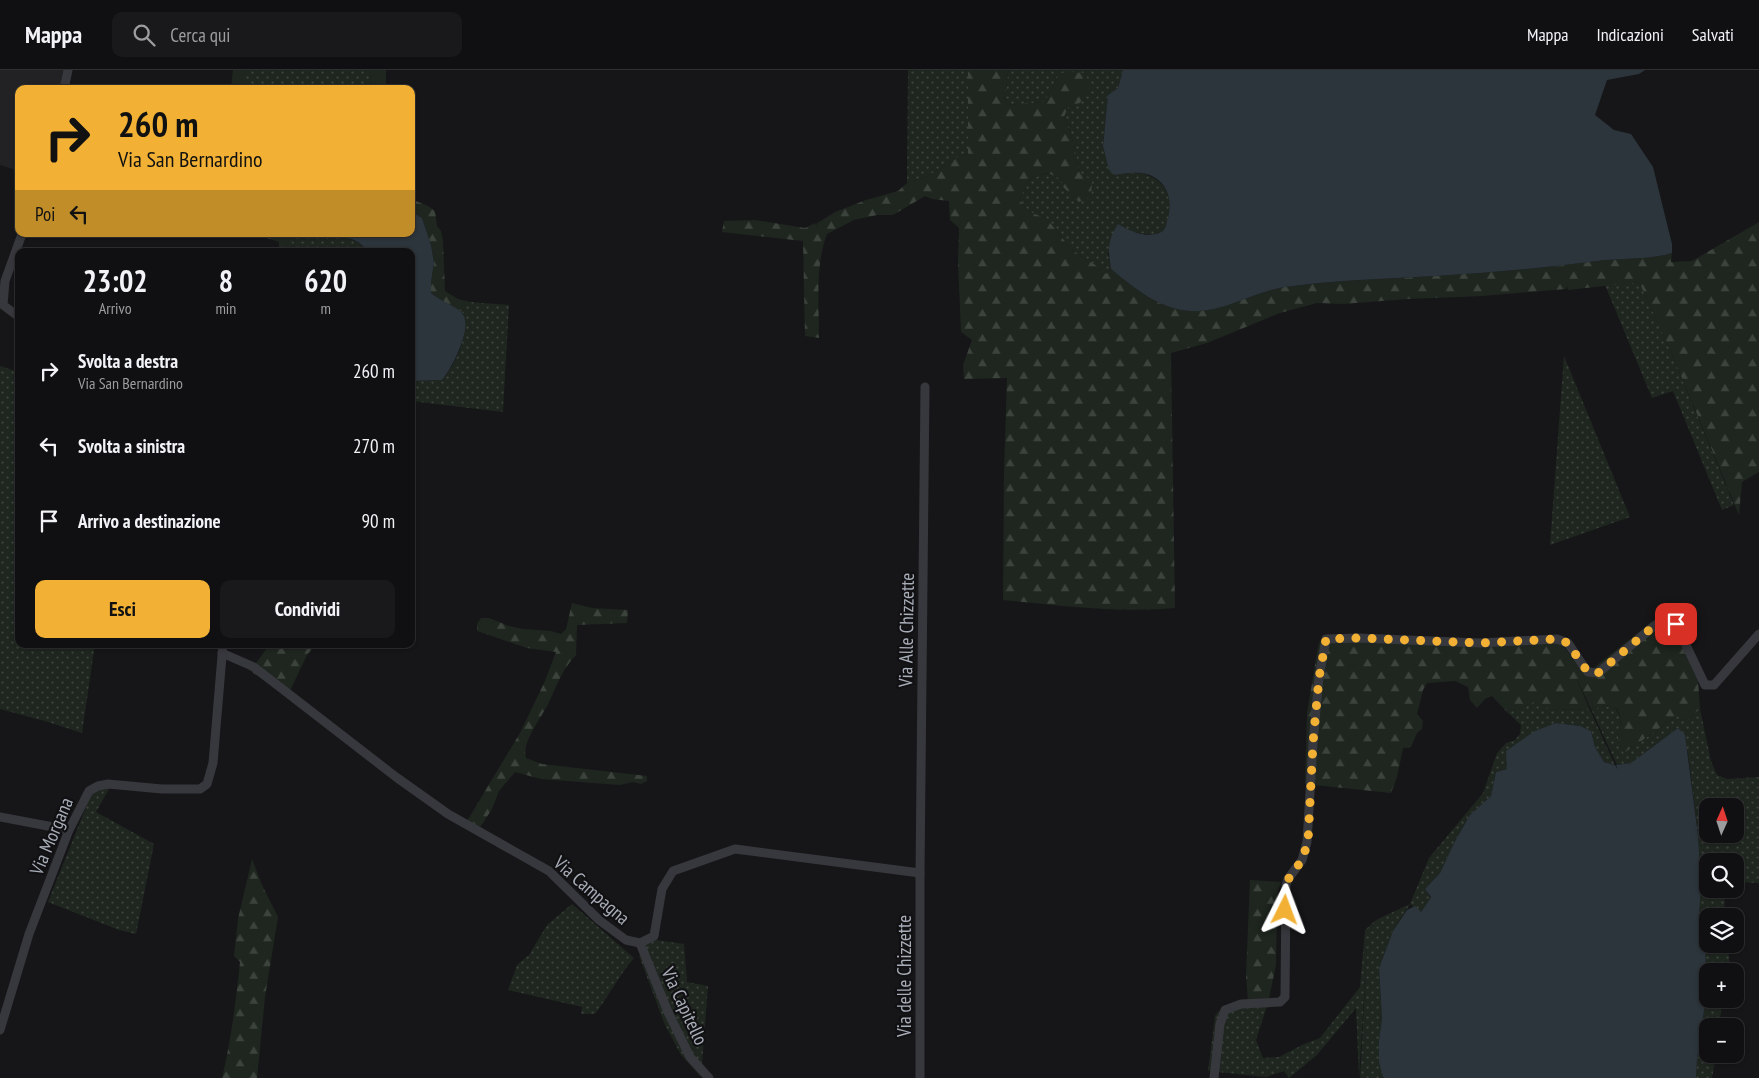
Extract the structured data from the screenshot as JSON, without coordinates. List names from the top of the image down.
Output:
{
  "streets": {
    "street": [
      "Via Alle Chizzette",
      "Via Morgana",
      "Via Campagna",
      "Via delle Chizzette",
      "Via Capitello"
    ]
  },
  "crossings": [
    ["Via Alle Chizzette", "Via Campagna"],
    ["Via Alle Chizzette", "Via delle Chizzette"],
    ["Via Morgana", "Via Campagna"],
    ["Via Campagna", "Via delle Chizzette"],
    ["Via Campagna", "Via Capitello"]
  ],
  "north": "top",
  "page": {
    "header": "Mappa",
    "search": "Cerca qui",
    "nav": ["Mappa", "Indicazioni", "Salvati"],
    "turn": ["260 m", "Via San Bernardino"],
    "then": "Poi",
    "eta": [
      "23:02",
      "Arrivo",
      "8",
      "min",
      "620",
      "m"
    ],
    "list": [
      {
        "name": "Svolta a destra",
        "note": "Via San Bernardino",
        "value": "260 m"
      },
      {
        "name": "Svolta a sinistra",
        "value": "270 m"
      },
      {
        "name": "Arrivo a destinazione",
        "value": "90 m"
      }
    ],
    "buttons": ["Esci", "Condividi"],
    "map_buttons": ["+", "−"]
  }
}
